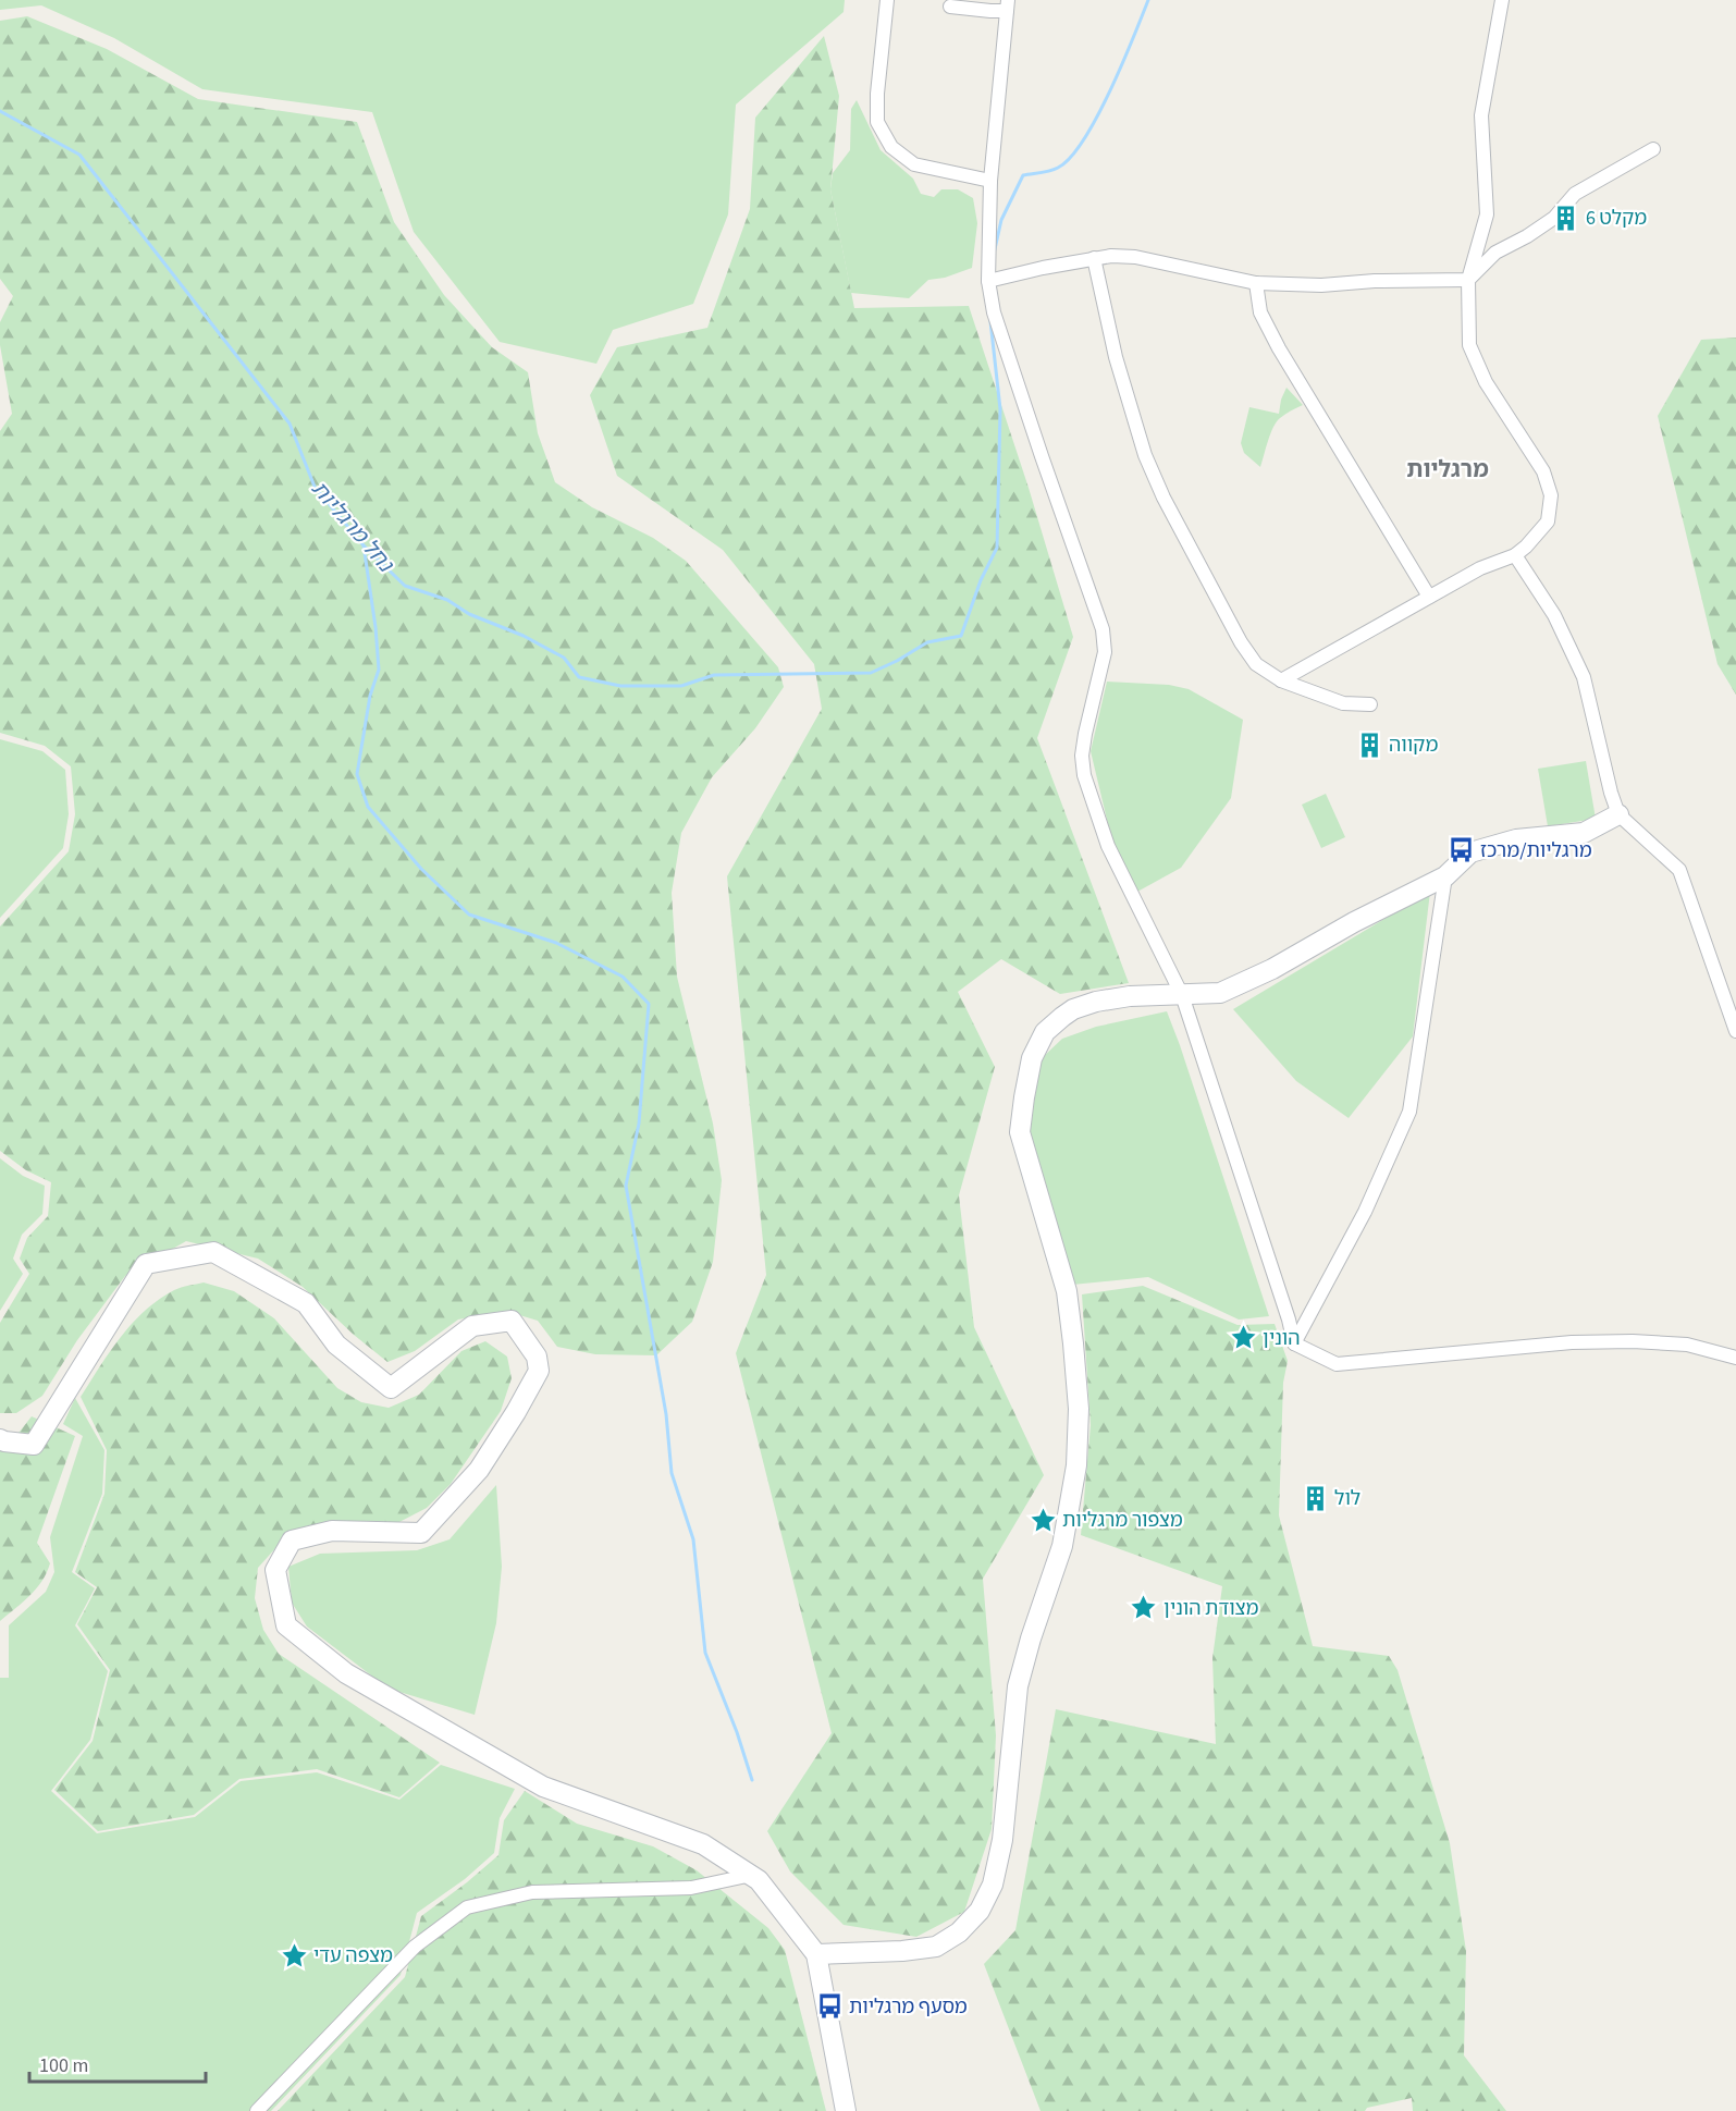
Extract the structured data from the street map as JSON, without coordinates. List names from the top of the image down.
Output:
{
  "districts": ["מרגליות"],
  "water": ["נחל מרגליות"],
  "places": {
    "building": ["מקלט 6", "מקווה", "לול"],
    "bus stop": ["מרגליות/מרכז", "מסעף מרגליות"],
    "place": [
      "הונין",
      "מצפור מרגליות",
      "מצודת הונין",
      "מצפה עדי"
    ]
  },
  "scale_bar": "100 m"
}
